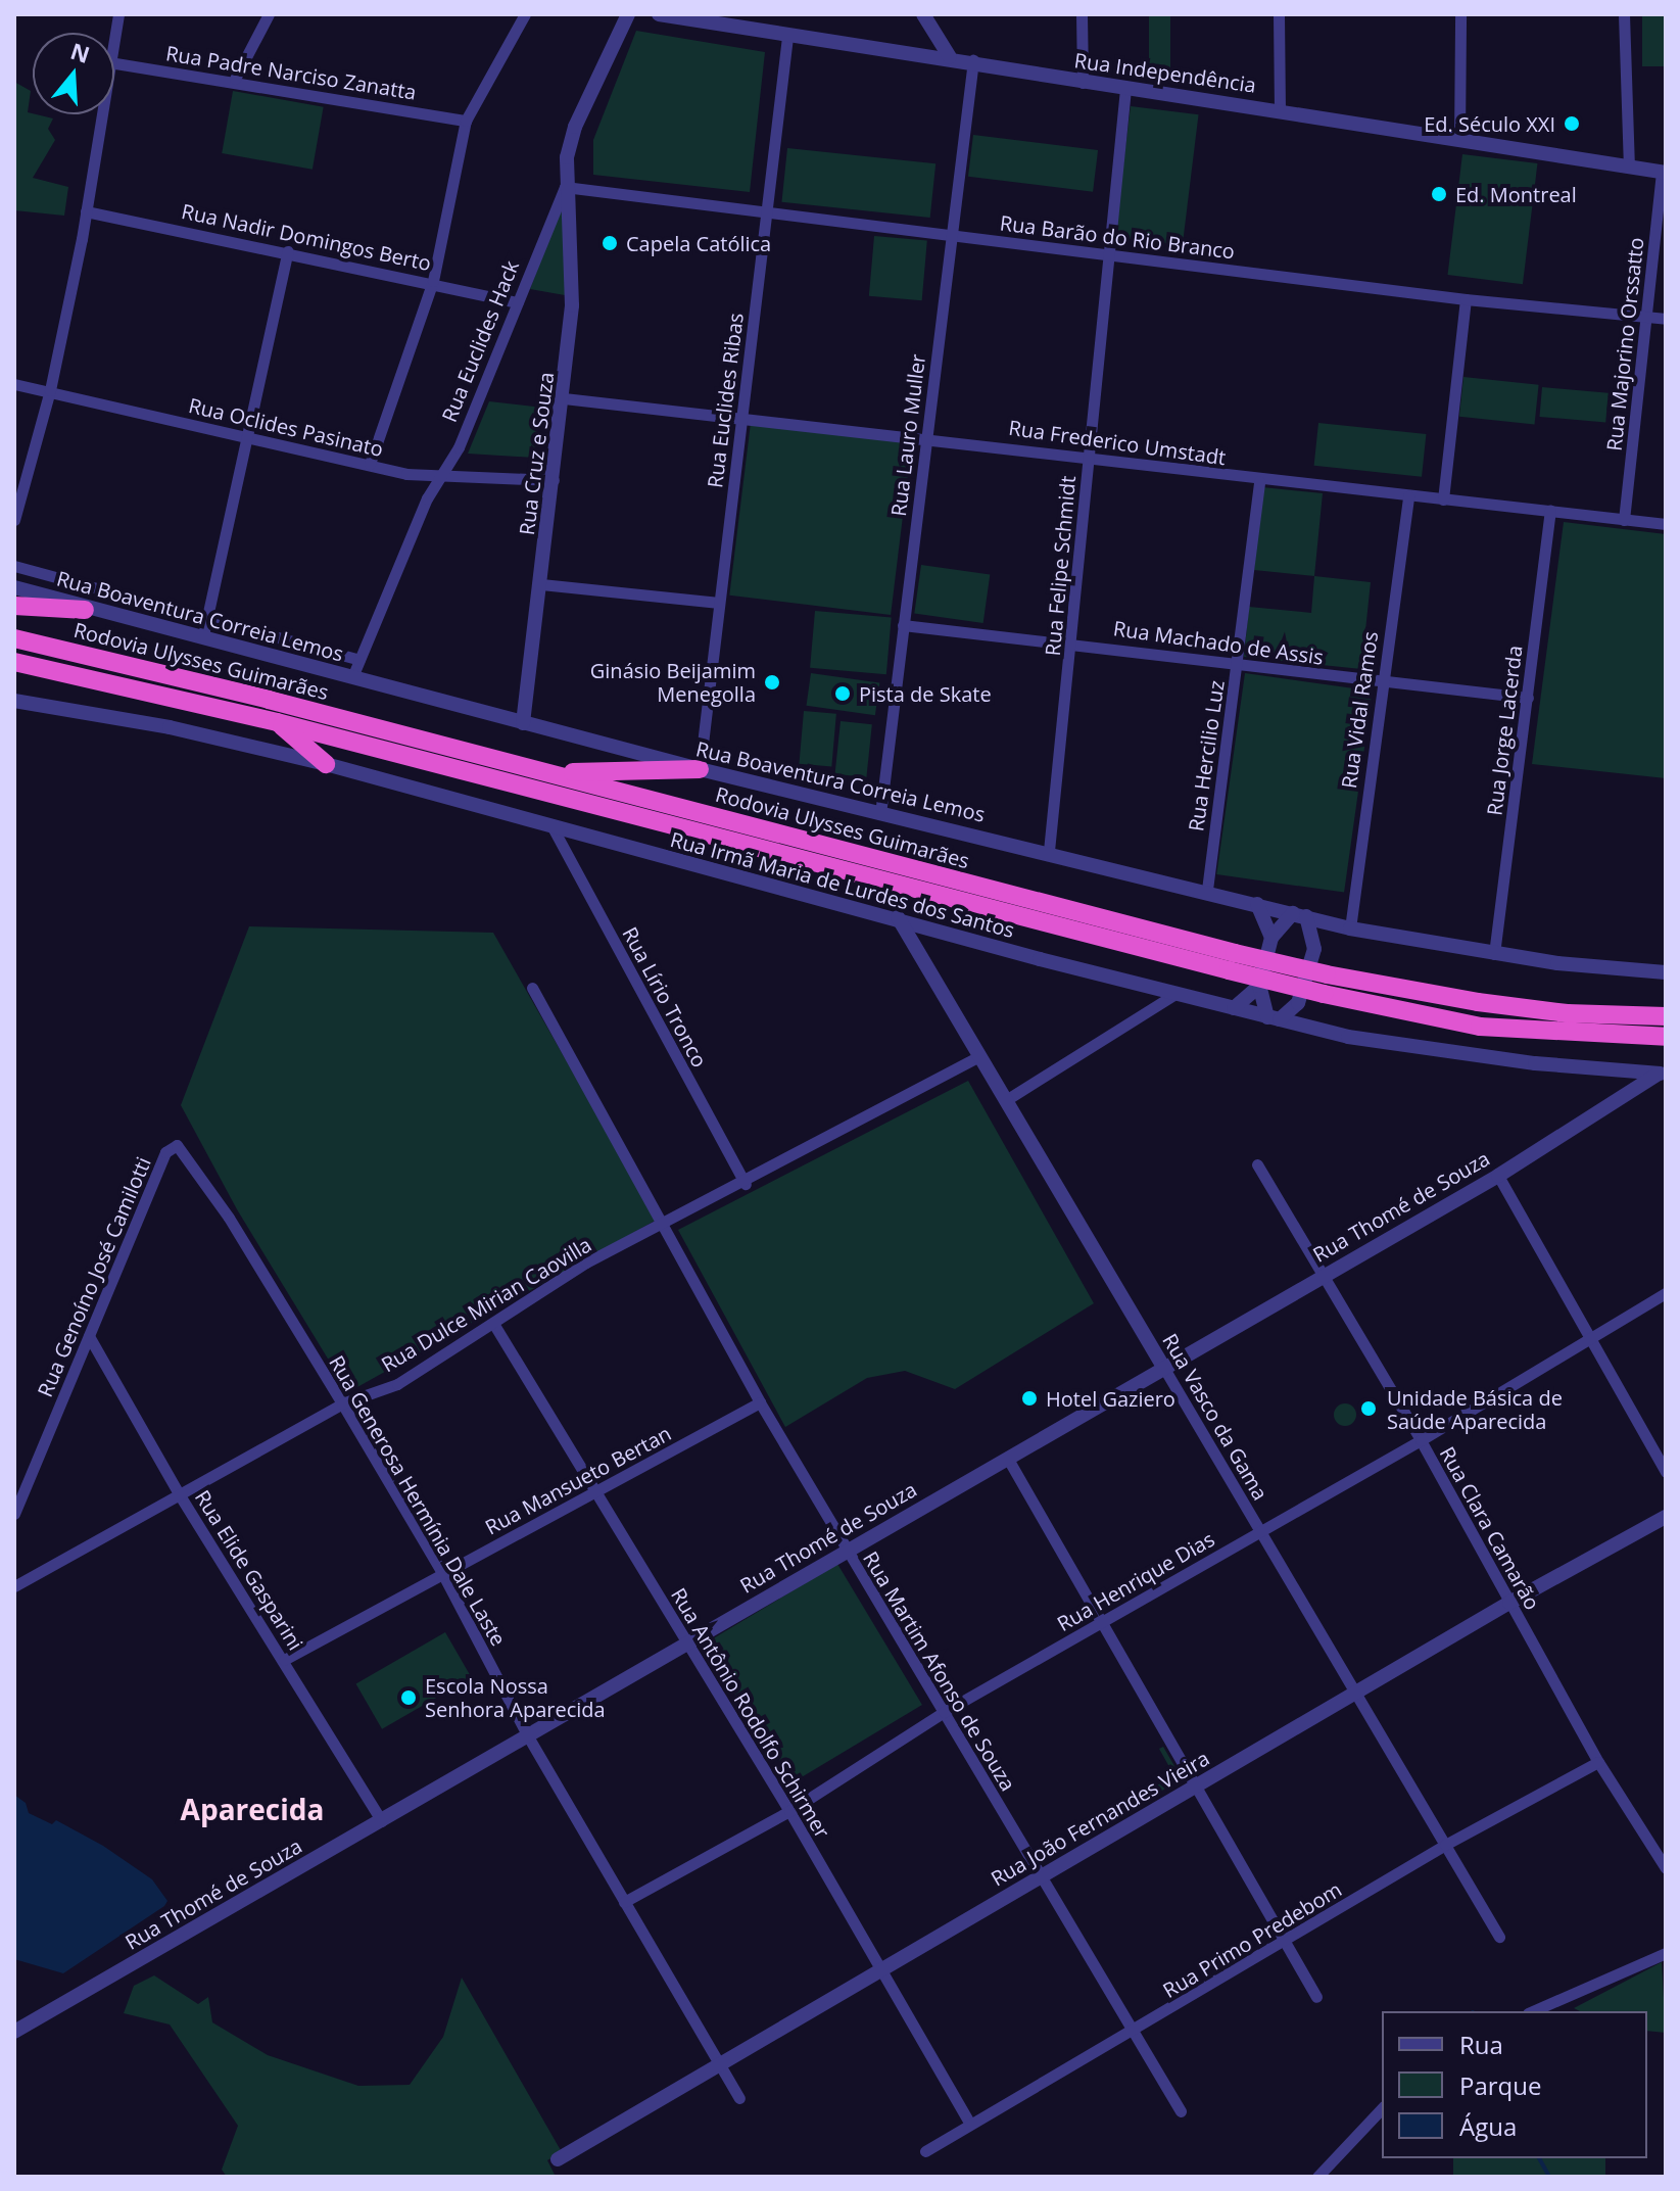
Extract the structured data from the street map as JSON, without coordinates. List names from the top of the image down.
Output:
{
  "streets": {
    "highway": ["Rodovia Ulysses Guimarães"],
    "street": [
      "Rua Padre Narciso Zanatta",
      "Rua Independência",
      "Rua Nadir Domingos Berto",
      "Rua Barão do Rio Branco",
      "Rua Euclides Hack",
      "Rua Majorino Orssatto",
      "Rua Euclides Ribas",
      "Rua Oclides Pasinato",
      "Rua Lauro Muller",
      "Rua Frederico Umstadt",
      "Rua Cruz e Souza",
      "Rua Felipe Schmidt",
      "Rua Boaventura Correia Lemos",
      "Rua Machado de Assis",
      "Rua Vidal Ramos",
      "Rua Jorge Lacerda",
      "Rua Hercilio Luz",
      "Rua Irmã Maria de Lurdes dos Santos",
      "Rua Lírio Tronco",
      "Rua Thomé de Souza",
      "Rua Genoíno José Camilotti",
      "Rua Dulce Mirian Caovilla",
      "Rua Vasco da Gama",
      "Rua Mansueto Bertan",
      "Rua Generosa Hermínia Dale Laste",
      "Rua Clara Camarão",
      "Rua Elide Gasparini",
      "Rua Henrique Dias",
      "Rua Martim Afonso de Souza",
      "Rua Antônio Rodolfo Schirmer",
      "Rua João Fernandes Vieira",
      "Rua Primo Predebom"
    ]
  },
  "crossings": [
    ["Rua Independência", "Rua Majorino Orssatto"],
    ["Rua Independência", "Rua Euclides Ribas"],
    ["Rua Independência", "Rua Lauro Muller"],
    ["Rua Independência", "Rua Felipe Schmidt"],
    ["Rua Nadir Domingos Berto", "Rua Euclides Hack"],
    ["Rua Barão do Rio Branco", "Rua Euclides Hack"],
    ["Rua Barão do Rio Branco", "Rua Majorino Orssatto"],
    ["Rua Barão do Rio Branco", "Rua Euclides Ribas"],
    ["Rua Barão do Rio Branco", "Rua Lauro Muller"],
    ["Rua Barão do Rio Branco", "Rua Cruz e Souza"],
    ["Rua Barão do Rio Branco", "Rua Felipe Schmidt"],
    ["Rua Euclides Hack", "Rua Oclides Pasinato"],
    ["Rua Euclides Hack", "Rua Cruz e Souza"],
    ["Rua Euclides Hack", "Rua Boaventura Correia Lemos"],
    ["Rua Majorino Orssatto", "Rua Frederico Umstadt"],
    ["Rua Euclides Ribas", "Rua Frederico Umstadt"],
    ["Rua Euclides Ribas", "Rua Boaventura Correia Lemos"],
    ["Rua Oclides Pasinato", "Rua Cruz e Souza"],
    ["Rua Lauro Muller", "Rua Frederico Umstadt"],
    ["Rua Lauro Muller", "Rua Boaventura Correia Lemos"],
    ["Rua Lauro Muller", "Rua Machado de Assis"],
    ["Rua Frederico Umstadt", "Rua Cruz e Souza"],
    ["Rua Frederico Umstadt", "Rua Felipe Schmidt"],
    ["Rua Frederico Umstadt", "Rua Vidal Ramos"],
    ["Rua Frederico Umstadt", "Rua Jorge Lacerda"],
    ["Rua Frederico Umstadt", "Rua Hercilio Luz"],
    ["Rua Cruz e Souza", "Rua Boaventura Correia Lemos"],
    ["Rua Felipe Schmidt", "Rua Boaventura Correia Lemos"],
    ["Rua Felipe Schmidt", "Rua Machado de Assis"],
    ["Rua Boaventura Correia Lemos", "Rua Vidal Ramos"],
    ["Rua Boaventura Correia Lemos", "Rua Jorge Lacerda"],
    ["Rua Boaventura Correia Lemos", "Rua Hercilio Luz"],
    ["Rua Machado de Assis", "Rua Vidal Ramos"],
    ["Rua Machado de Assis", "Rua Jorge Lacerda"],
    ["Rua Machado de Assis", "Rua Hercilio Luz"],
    ["Rua Irmã Maria de Lurdes dos Santos", "Rua Lírio Tronco"],
    ["Rua Irmã Maria de Lurdes dos Santos", "Rua Thomé de Souza"],
    ["Rua Irmã Maria de Lurdes dos Santos", "Rua Vasco da Gama"],
    ["Rua Lírio Tronco", "Rua Dulce Mirian Caovilla"],
    ["Rua Thomé de Souza", "Rua Vasco da Gama"],
    ["Rua Thomé de Souza", "Rua Generosa Hermínia Dale Laste"],
    ["Rua Thomé de Souza", "Rua Clara Camarão"],
    ["Rua Thomé de Souza", "Rua Elide Gasparini"],
    ["Rua Thomé de Souza", "Rua Martim Afonso de Souza"],
    ["Rua Thomé de Souza", "Rua Antônio Rodolfo Schirmer"],
    ["Rua Genoíno José Camilotti", "Rua Generosa Hermínia Dale Laste"],
    ["Rua Genoíno José Camilotti", "Rua Elide Gasparini"],
    ["Rua Dulce Mirian Caovilla", "Rua Vasco da Gama"],
    ["Rua Dulce Mirian Caovilla", "Rua Generosa Hermínia Dale Laste"],
    ["Rua Dulce Mirian Caovilla", "Rua Elide Gasparini"],
    ["Rua Dulce Mirian Caovilla", "Rua Martim Afonso de Souza"],
    ["Rua Dulce Mirian Caovilla", "Rua Antônio Rodolfo Schirmer"],
    ["Rua Vasco da Gama", "Rua Henrique Dias"],
    ["Rua Vasco da Gama", "Rua João Fernandes Vieira"],
    ["Rua Vasco da Gama", "Rua Primo Predebom"],
    ["Rua Mansueto Bertan", "Rua Generosa Hermínia Dale Laste"],
    ["Rua Mansueto Bertan", "Rua Elide Gasparini"],
    ["Rua Mansueto Bertan", "Rua Martim Afonso de Souza"],
    ["Rua Mansueto Bertan", "Rua Antônio Rodolfo Schirmer"],
    ["Rua Generosa Hermínia Dale Laste", "Rua Henrique Dias"],
    ["Rua Generosa Hermínia Dale Laste", "Rua João Fernandes Vieira"],
    ["Rua Clara Camarão", "Rua Henrique Dias"],
    ["Rua Clara Camarão", "Rua João Fernandes Vieira"],
    ["Rua Clara Camarão", "Rua Primo Predebom"],
    ["Rua Henrique Dias", "Rua Martim Afonso de Souza"],
    ["Rua Henrique Dias", "Rua Antônio Rodolfo Schirmer"],
    ["Rua Martim Afonso de Souza", "Rua João Fernandes Vieira"],
    ["Rua Martim Afonso de Souza", "Rua Primo Predebom"],
    ["Rua Antônio Rodolfo Schirmer", "Rua João Fernandes Vieira"],
    ["Rua Antônio Rodolfo Schirmer", "Rua Primo Predebom"]
  ],
  "districts": ["Aparecida"],
  "places": [
    "Ed. Século XXI",
    "Ed. Montreal",
    "Capela Católica",
    "Ginásio Beijamim Menegolla",
    "Pista de Skate",
    "Hotel Gaziero",
    "Unidade Básica de Saúde Aparecida",
    "Escola Nossa Senhora Aparecida"
  ],
  "legend": ["Rua", "Parque", "Água"],
  "north": "top"
}
